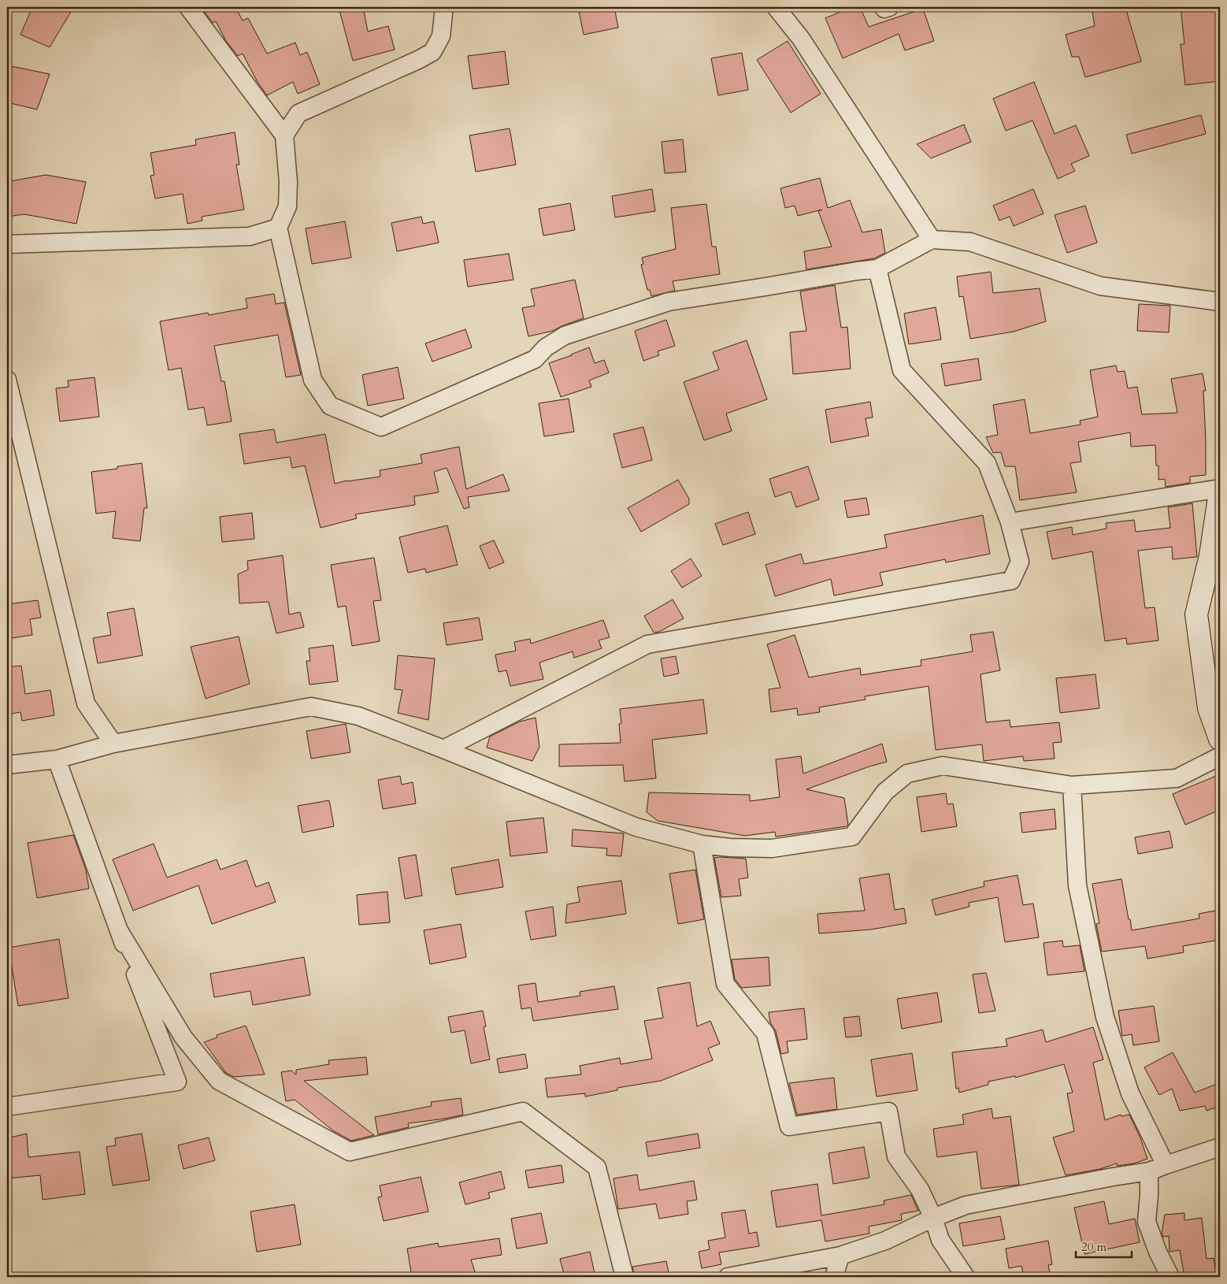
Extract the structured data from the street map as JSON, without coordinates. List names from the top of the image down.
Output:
{
  "scale_bar": "20 m"
}
